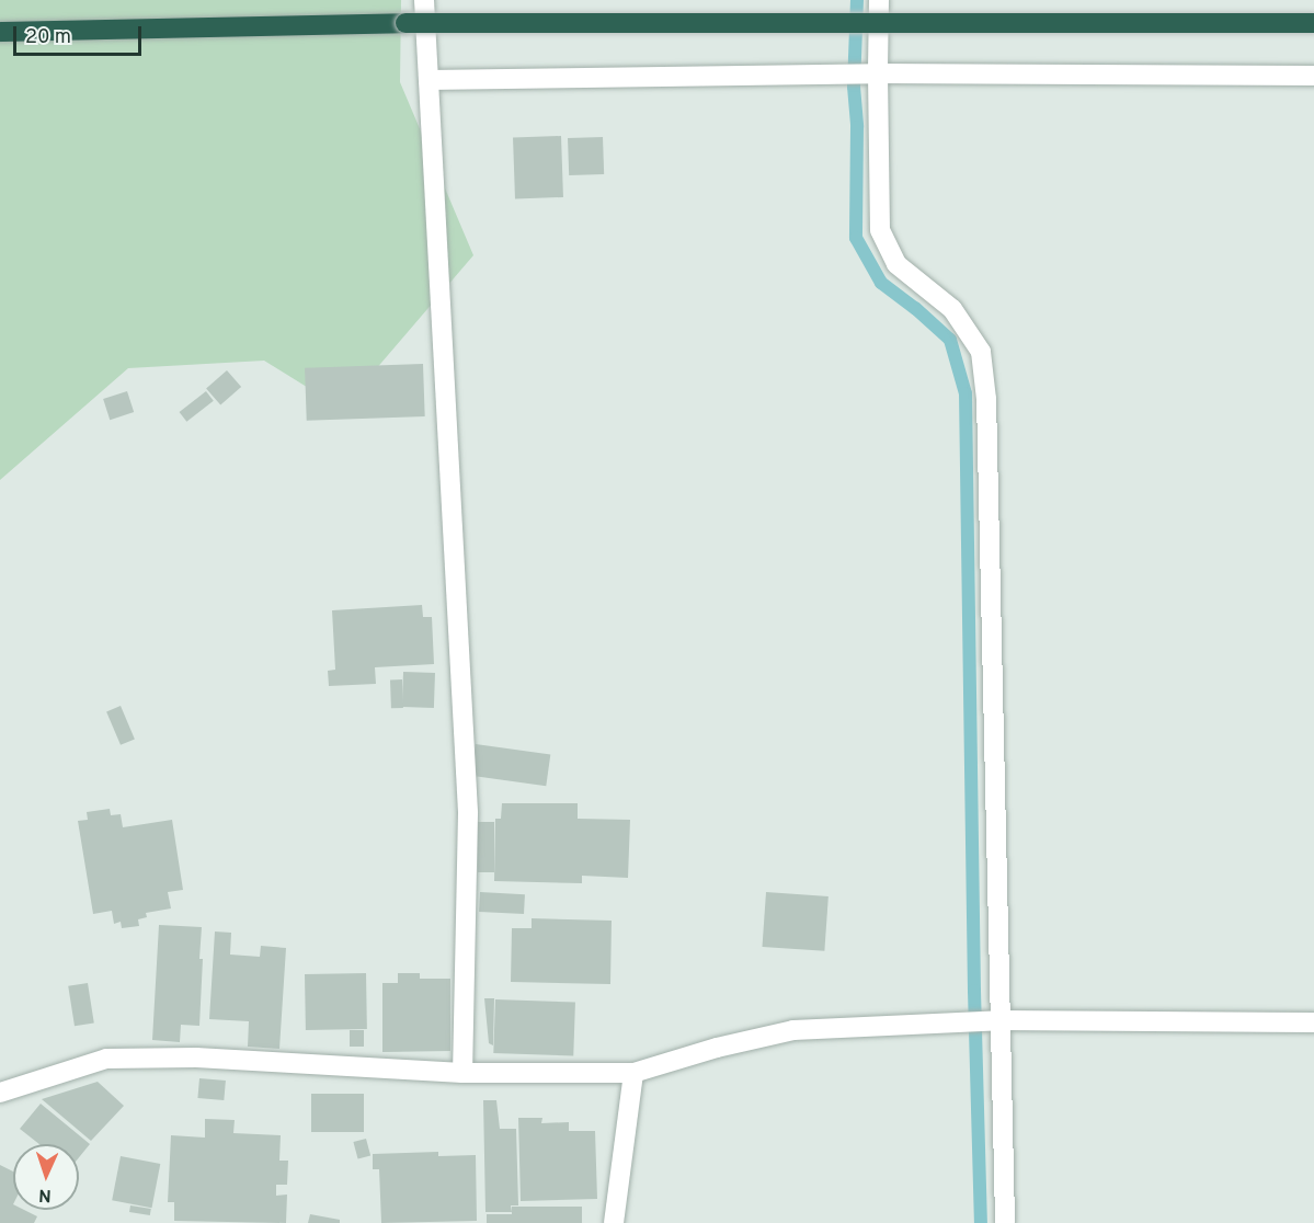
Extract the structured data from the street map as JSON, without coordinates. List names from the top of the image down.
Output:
{
  "scale_bar": "20 m",
  "north": "bottom"
}
